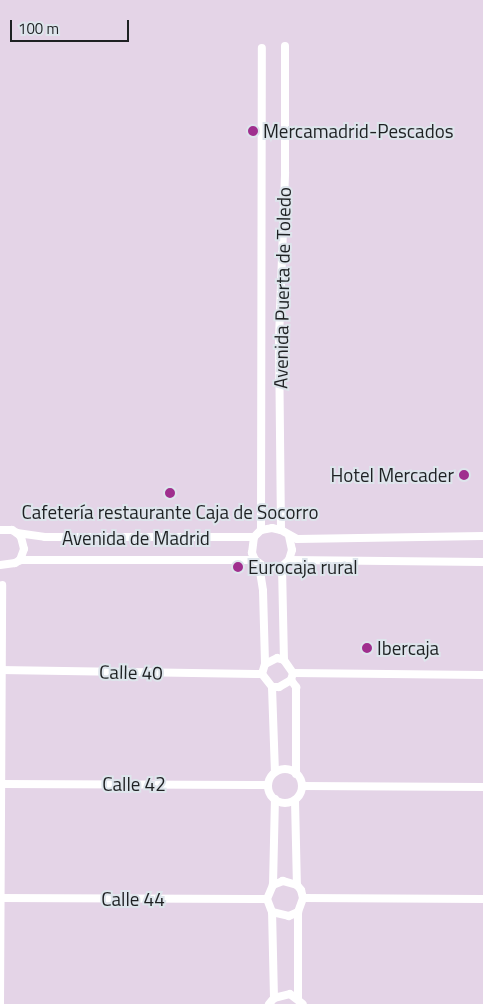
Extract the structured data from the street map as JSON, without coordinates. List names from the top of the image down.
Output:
{
  "streets": {
    "street": [
      "Avenida Puerta de Toledo",
      "Avenida de Madrid",
      "Calle 40",
      "Calle 42",
      "Calle 44"
    ]
  },
  "crossings": [
    ["Avenida Puerta de Toledo", "Avenida de Madrid"]
  ],
  "places": [
    "Mercamadrid-Pescados",
    "Hotel Mercader",
    "Cafetería restaurante Caja de Socorro",
    "Eurocaja rural",
    "Ibercaja"
  ],
  "scale_bar": "100 m"
}
